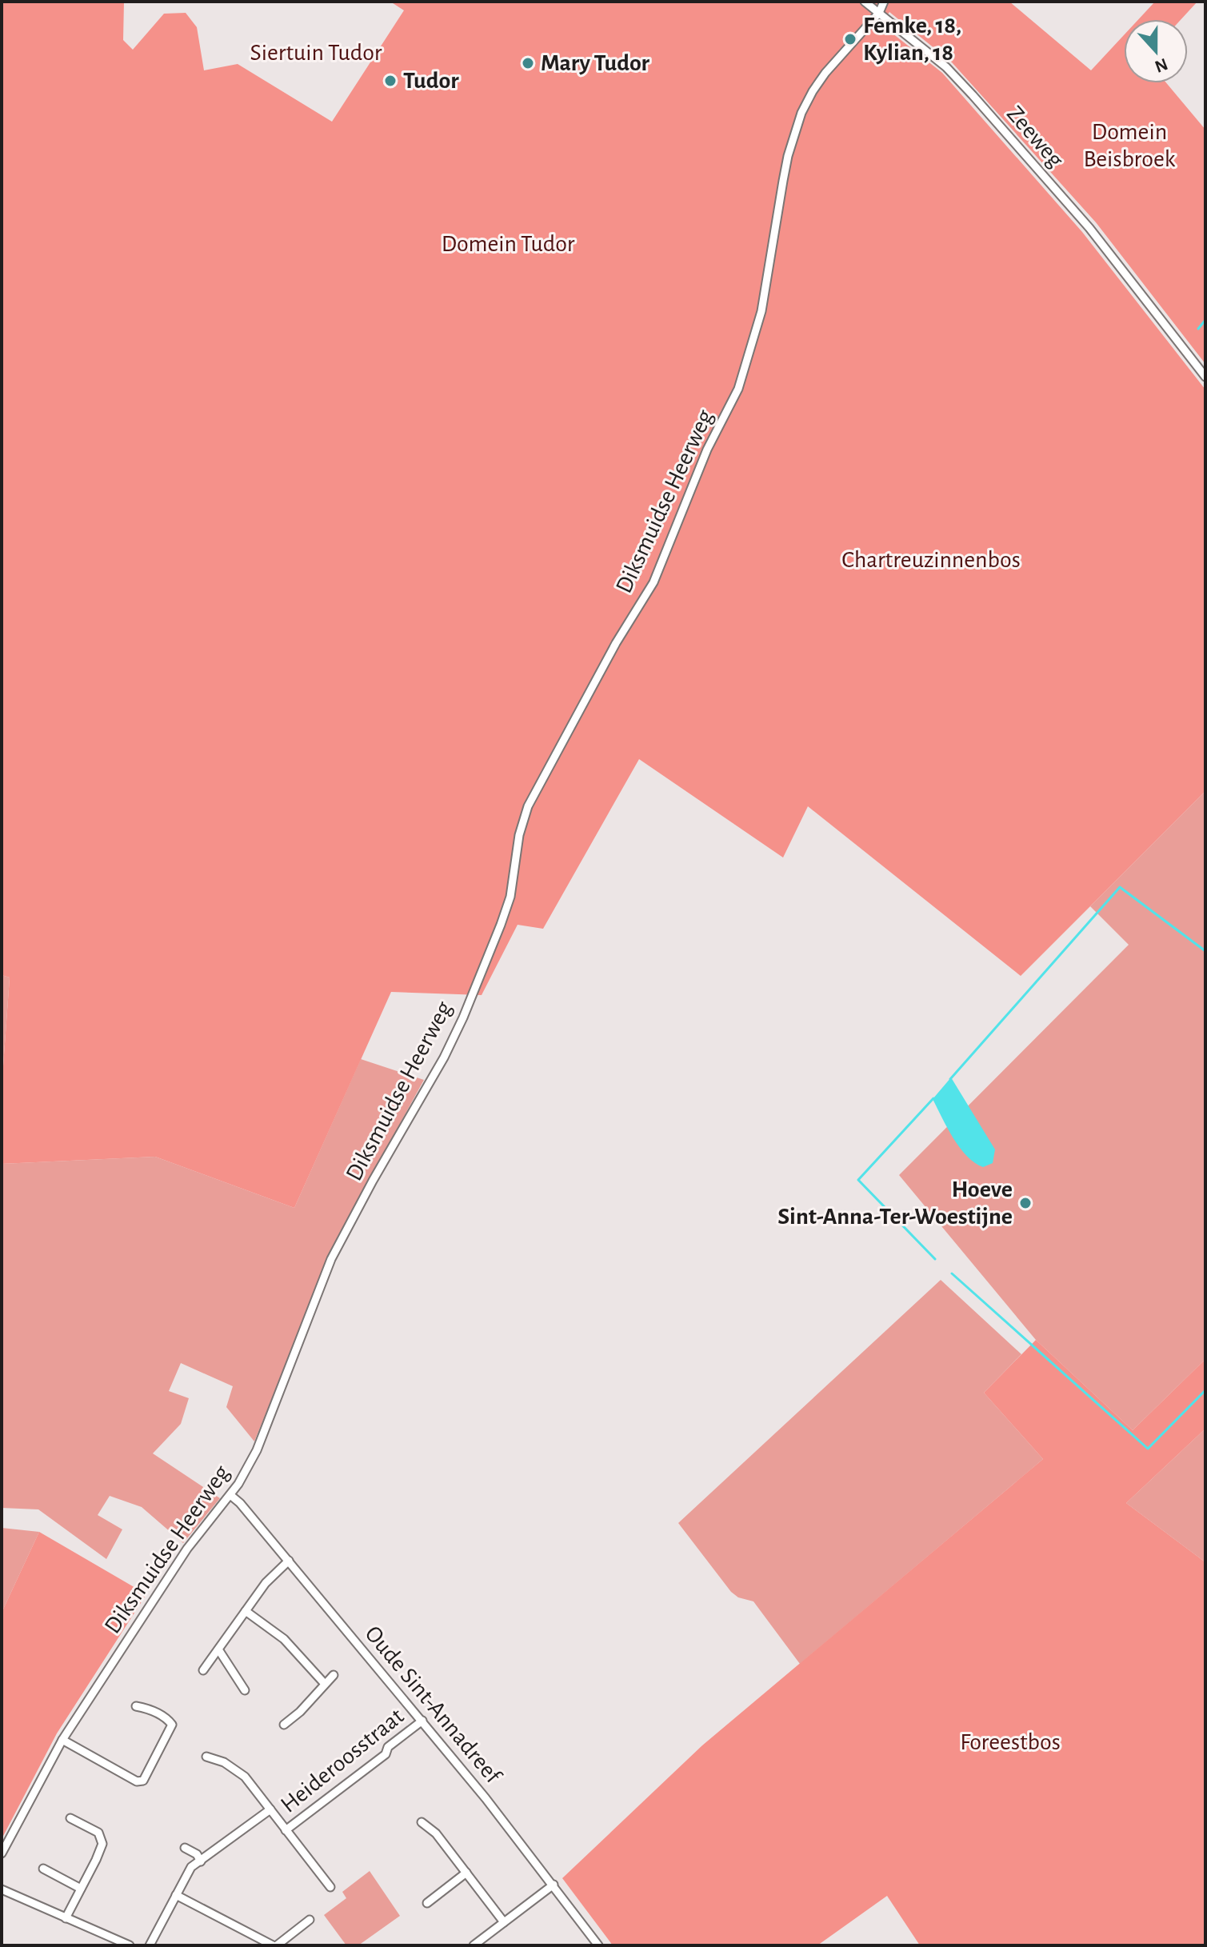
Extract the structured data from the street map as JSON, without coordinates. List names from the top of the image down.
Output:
{
  "streets": {
    "street": [
      "Zeeweg",
      "Diksmuidse Heerweg",
      "Oude Sint-Annadreef",
      "Heideroosstraat"
    ]
  },
  "crossings": [
    ["Zeeweg", "Diksmuidse Heerweg"],
    ["Diksmuidse Heerweg", "Oude Sint-Annadreef"],
    ["Oude Sint-Annadreef", "Heideroosstraat"]
  ],
  "parks": [
    "Siertuin Tudor",
    "Domein Beisbroek",
    "Domein Tudor",
    "Chartreuzinnenbos",
    "Foreestbos"
  ],
  "places": [
    "Femke, 18, Kylian, 18",
    "Mary Tudor",
    "Tudor",
    "Hoeve Sint-Anna-Ter-Woestijne"
  ],
  "north": "bottom"
}
